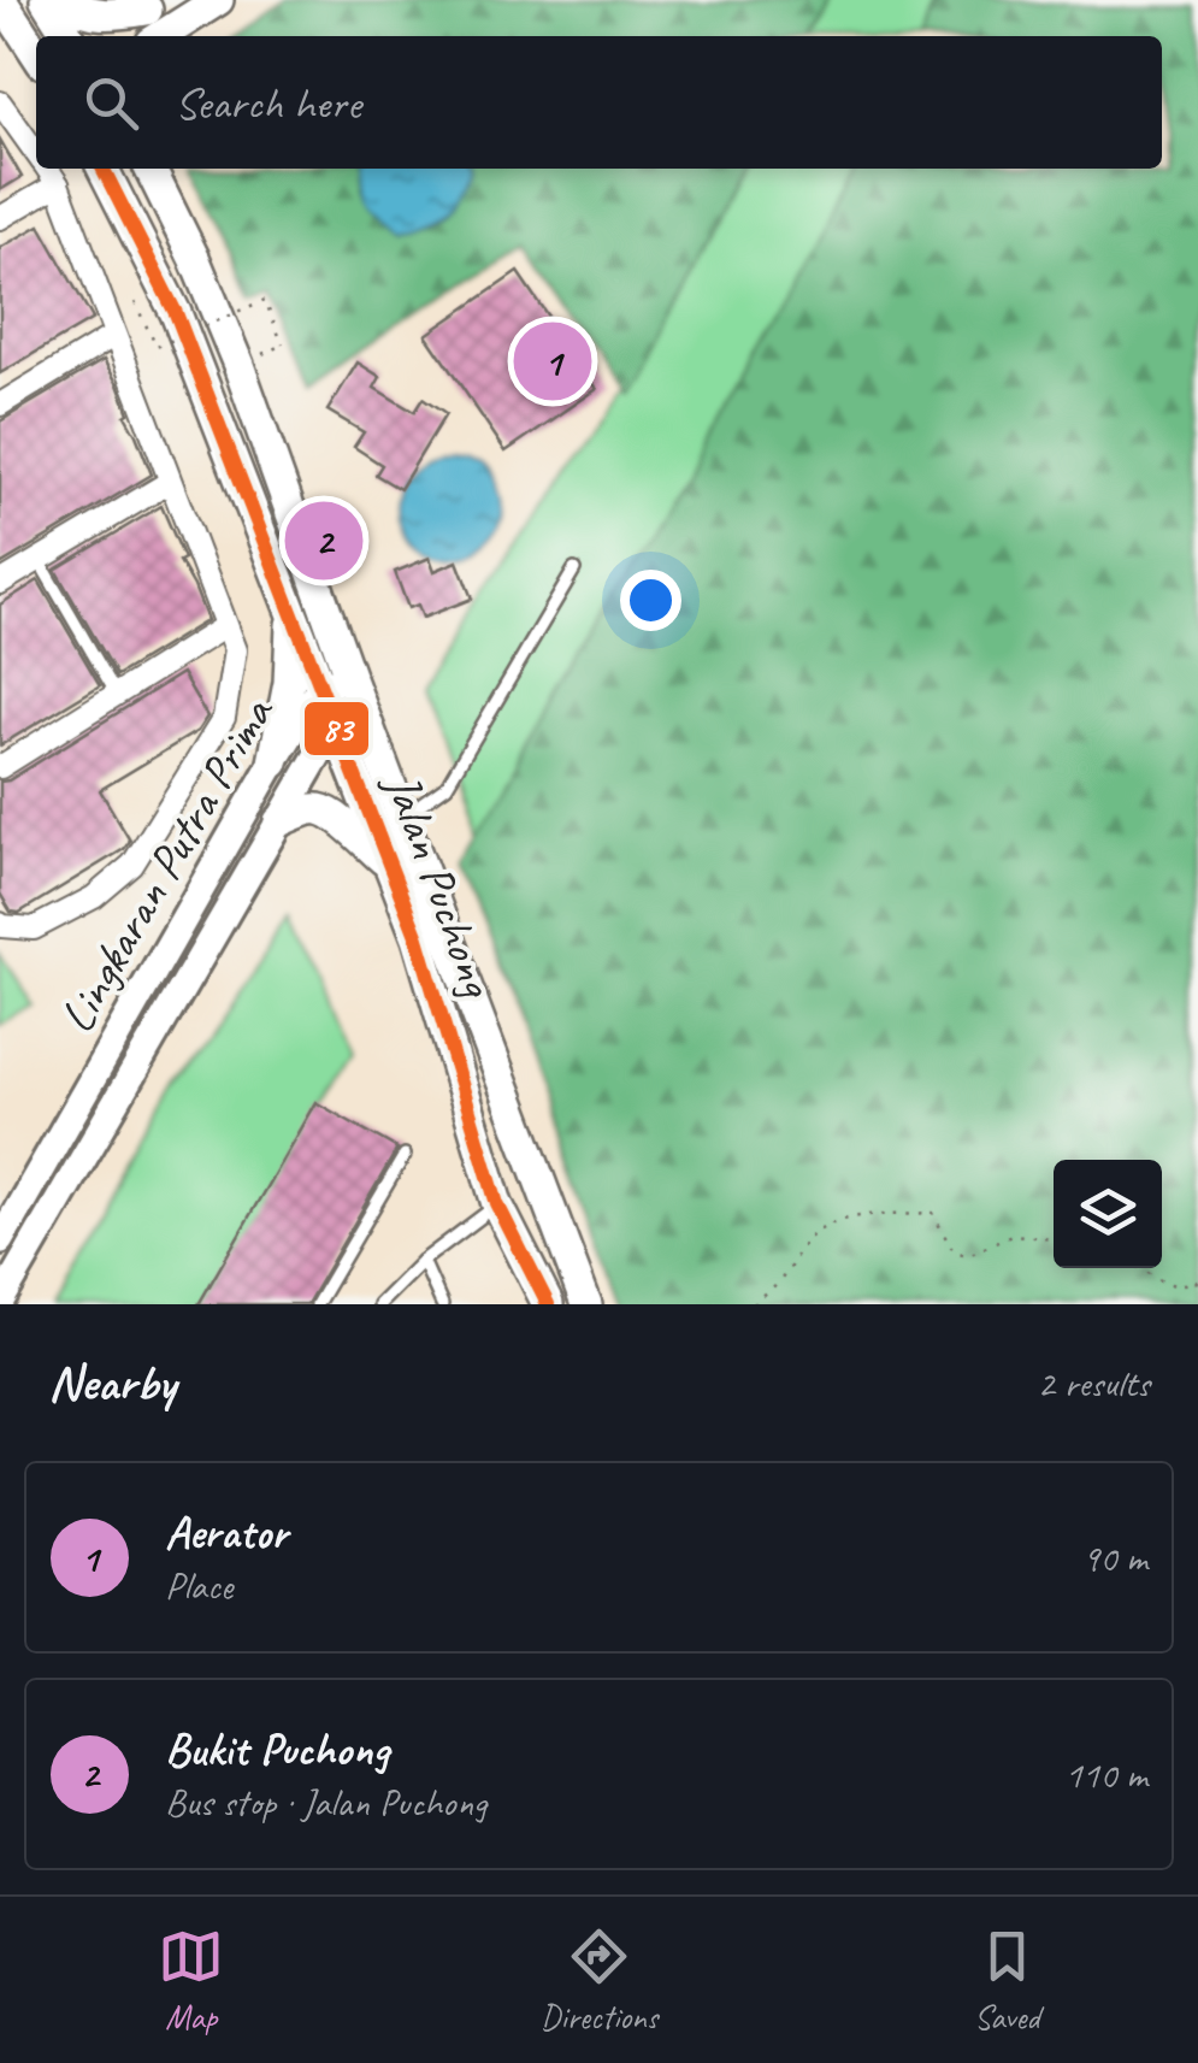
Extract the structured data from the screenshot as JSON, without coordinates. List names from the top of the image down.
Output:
{
  "streets": {
    "main road": ["Lingkaran Putra Prima", "Jalan Puchong"]
  },
  "crossings": [
    ["Lingkaran Putra Prima", "Jalan Puchong"]
  ],
  "lines": ["transit line 83"],
  "page": {
    "search": "Search here",
    "pins": ["1", "2"],
    "heading": ["Nearby", "2 results"],
    "list": [
      {
        "mark": "1",
        "name": "Aerator",
        "note": "Place",
        "value": "90 m"
      },
      {
        "mark": "2",
        "name": "Bukit Puchong",
        "note": "Bus stop · Jalan Puchong",
        "value": "110 m"
      }
    ],
    "nav": ["Map", "Directions", "Saved"]
  }
}
